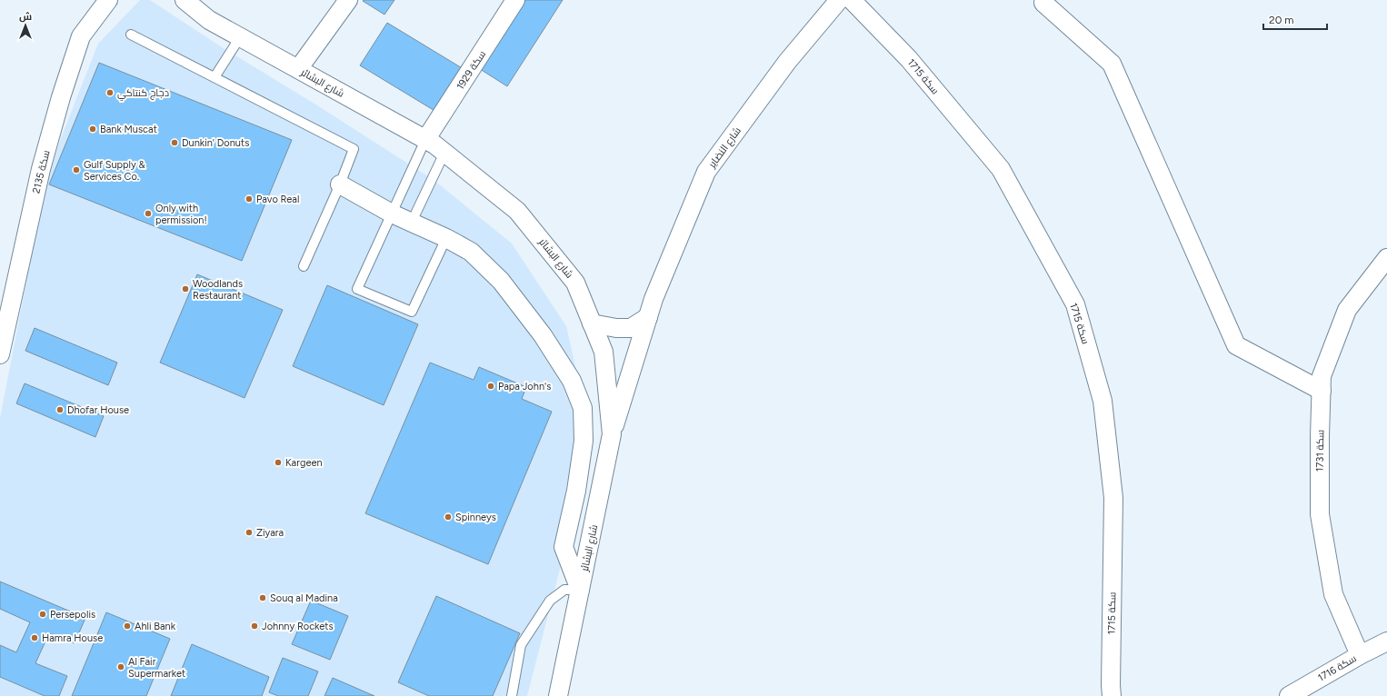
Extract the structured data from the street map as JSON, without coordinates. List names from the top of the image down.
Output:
{
  "streets": {
    "street": [
      "سكة 1929",
      "سكة 1715",
      "شارع البشائر",
      "شارع النضاير",
      "سكة 2135",
      "سكة 1731",
      "سكة 1716"
    ]
  },
  "crossings": [
    ["سكة 1929", "شارع البشائر"],
    ["شارع البشائر", "شارع النضاير"],
    ["سكة 1731", "سكة 1716"]
  ],
  "places": [
    "دجاج كنتاكي",
    "Bank Muscat",
    "Dunkin' Donuts",
    "Gulf Supply & Services Co.",
    "Pavo Real",
    "Only with permission!",
    "Woodlands Restaurant",
    "Papa John's",
    "Dhofar House",
    "Kargeen",
    "Spinneys",
    "Ziyara",
    "Souq al Madina",
    "Persepolis",
    "Ahli Bank",
    "Johnny Rockets",
    "Hamra House",
    "Al Fair Supermarket"
  ],
  "scale_bar": "20 m",
  "north": "top"
}
